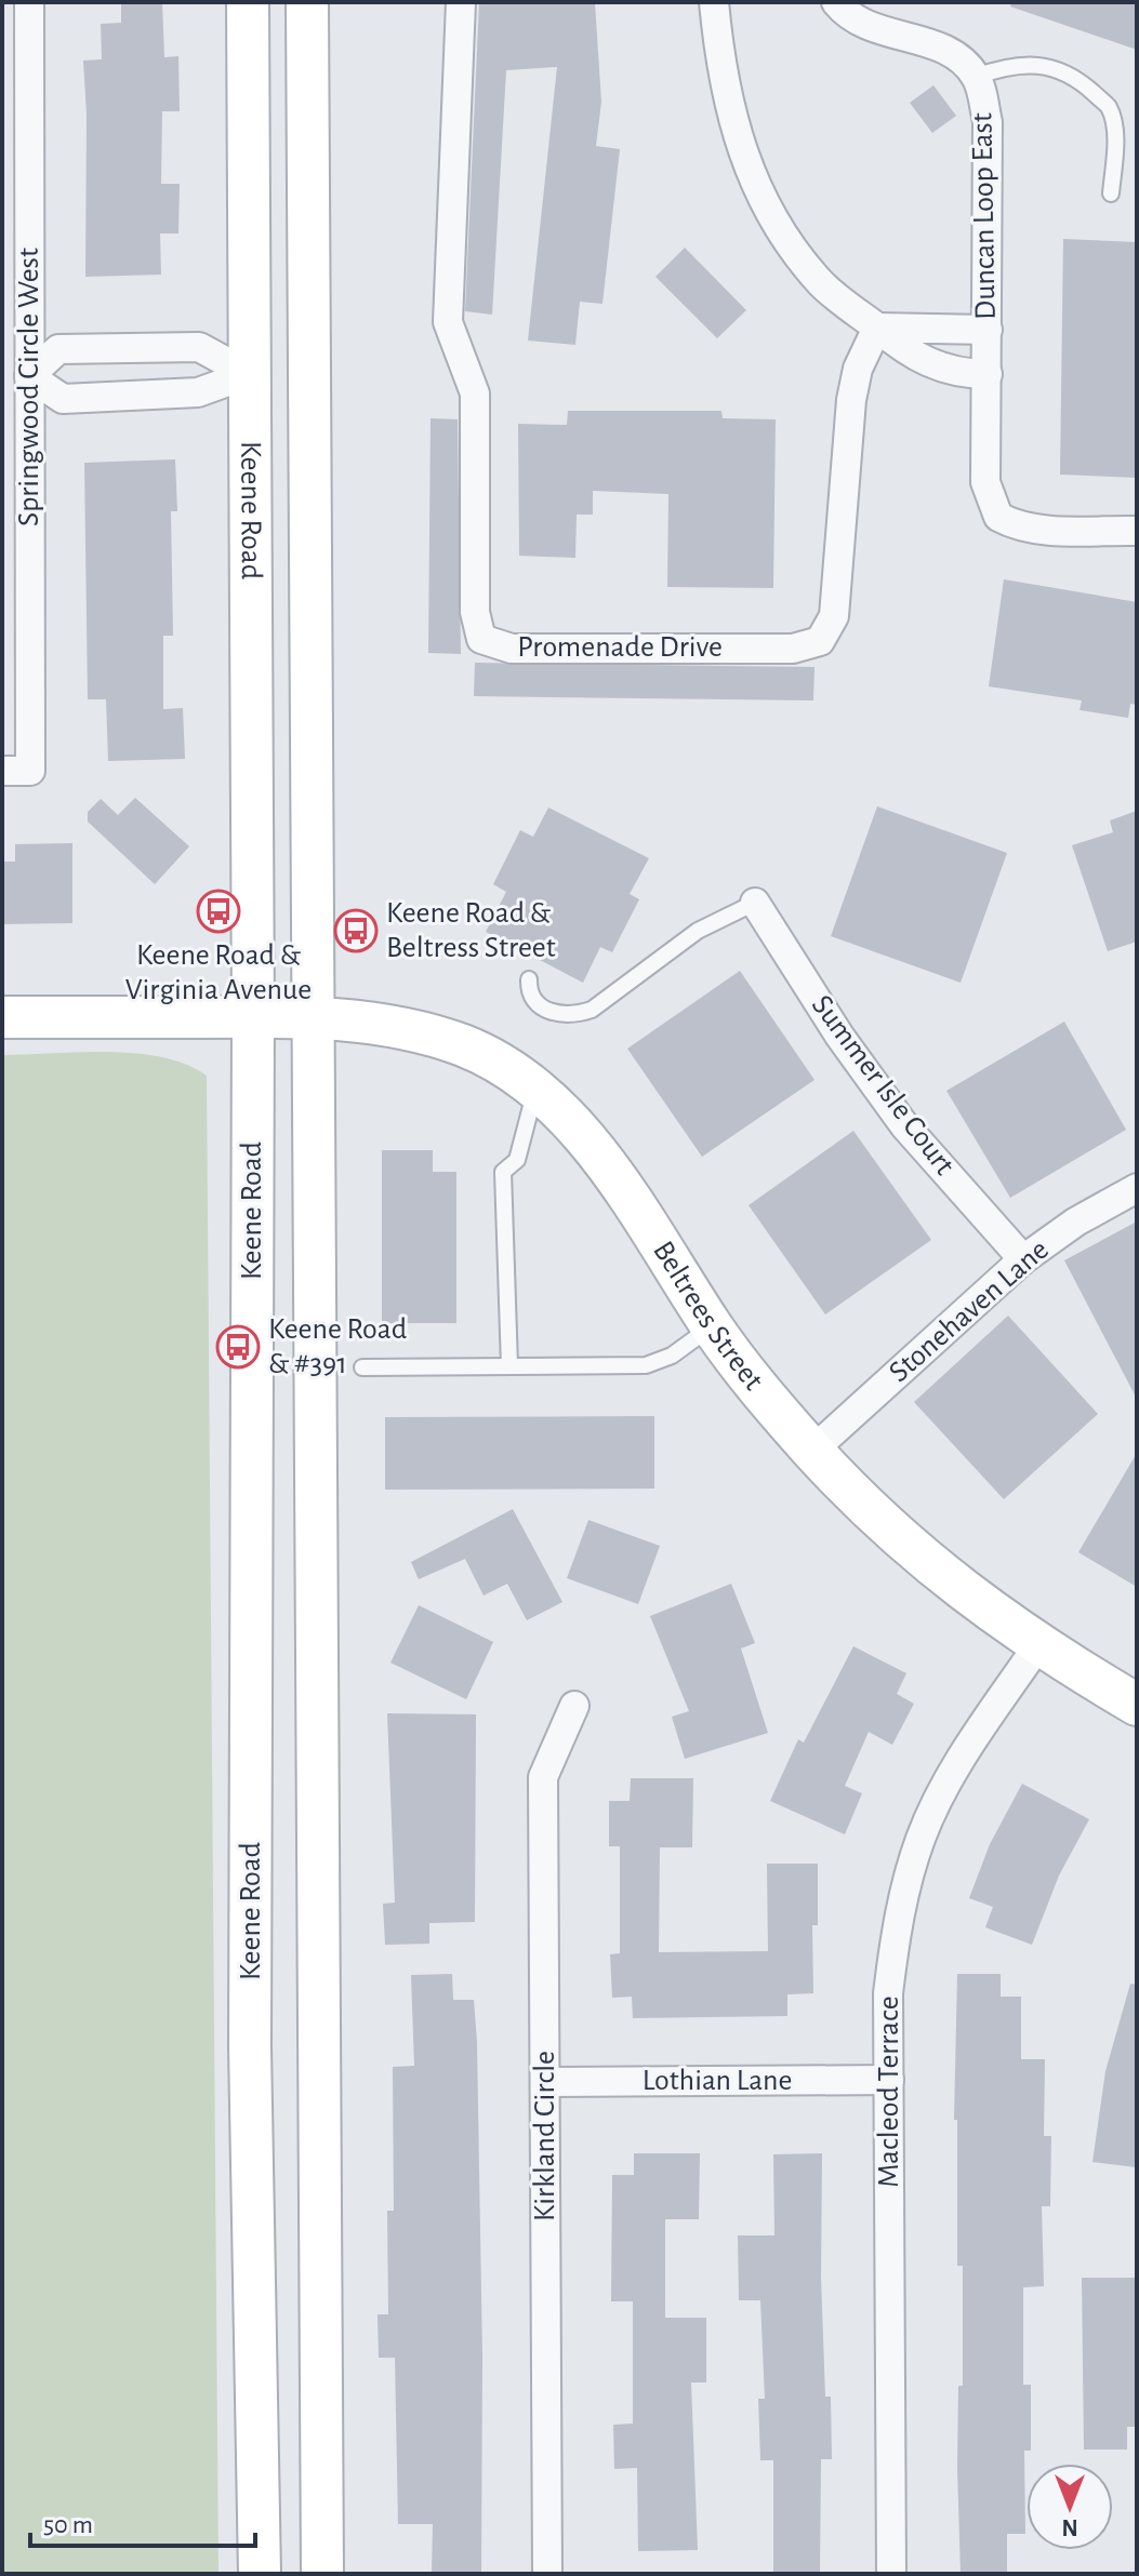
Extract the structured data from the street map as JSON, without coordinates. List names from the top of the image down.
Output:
{
  "streets": {
    "main road": ["Keene Road", "Beltrees Street"],
    "street": [
      "Duncan Loop East",
      "Springwood Circle West",
      "Promenade Drive",
      "Summer Isle Court",
      "Stonehaven Lane",
      "Lothian Lane",
      "Macleod Terrace",
      "Kirkland Circle"
    ]
  },
  "crossings": [
    ["Keene Road", "Beltrees Street"],
    ["Summer Isle Court", "Stonehaven Lane"],
    ["Stonehaven Lane", "Beltrees Street"],
    ["Beltrees Street", "Macleod Terrace"],
    ["Lothian Lane", "Macleod Terrace"],
    ["Lothian Lane", "Kirkland Circle"]
  ],
  "places": {
    "bus stop": ["Keene Road & Virginia Avenue", "Keene Road & Beltress Street", "Keene Road & #391"]
  },
  "scale_bar": "50 m",
  "north": "bottom"
}
